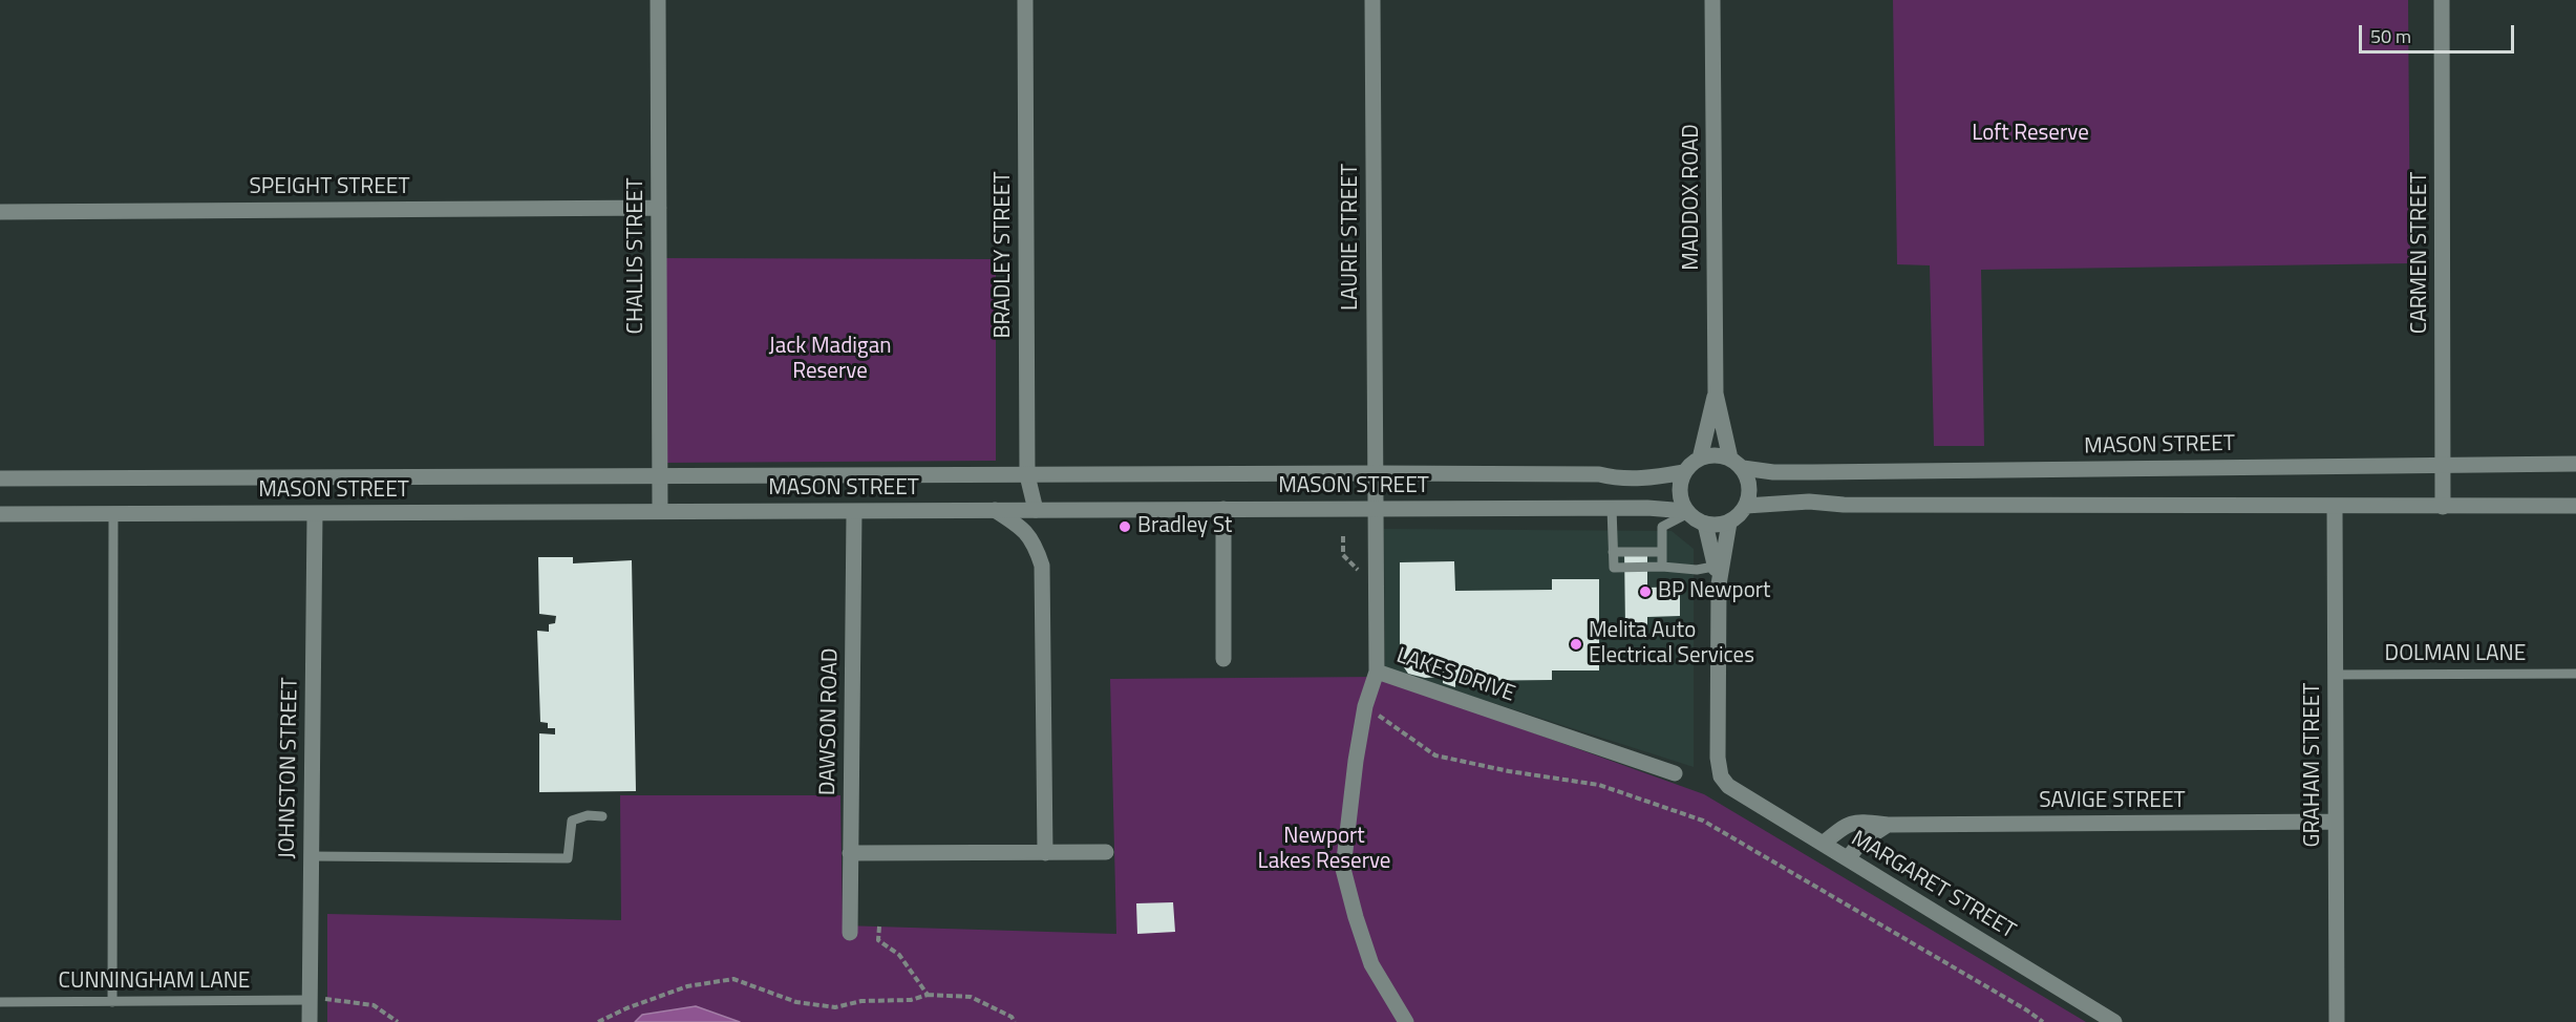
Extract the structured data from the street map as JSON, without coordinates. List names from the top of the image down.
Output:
{
  "streets": {
    "street": [
      "SPEIGHT STREET",
      "MADDOX ROAD",
      "LAURIE STREET",
      "CARMEN STREET",
      "BRADLEY STREET",
      "CHALLIS STREET",
      "MASON STREET",
      "LAKES DRIVE",
      "DAWSON ROAD",
      "GRAHAM STREET",
      "JOHNSTON STREET",
      "SAVIGE STREET",
      "MARGARET STREET"
    ],
    "lane": ["DOLMAN LANE", "CUNNINGHAM LANE"]
  },
  "crossings": [
    ["SPEIGHT STREET", "CHALLIS STREET"],
    ["MADDOX ROAD", "MASON STREET"],
    ["LAURIE STREET", "MASON STREET"],
    ["LAURIE STREET", "LAKES DRIVE"],
    ["CARMEN STREET", "MASON STREET"],
    ["BRADLEY STREET", "MASON STREET"],
    ["CHALLIS STREET", "MASON STREET"],
    ["MASON STREET", "LAKES DRIVE"],
    ["MASON STREET", "DAWSON ROAD"],
    ["MASON STREET", "JOHNSTON STREET"],
    ["DOLMAN LANE", "GRAHAM STREET"],
    ["GRAHAM STREET", "SAVIGE STREET"],
    ["JOHNSTON STREET", "CUNNINGHAM LANE"],
    ["SAVIGE STREET", "MARGARET STREET"]
  ],
  "parks": ["Loft Reserve", "Jack Madigan Reserve", "Newport Lakes Reserve"],
  "places": ["Bradley St", "BP Newport", "Melita Auto Electrical Services"],
  "scale_bar": "50 m"
}
